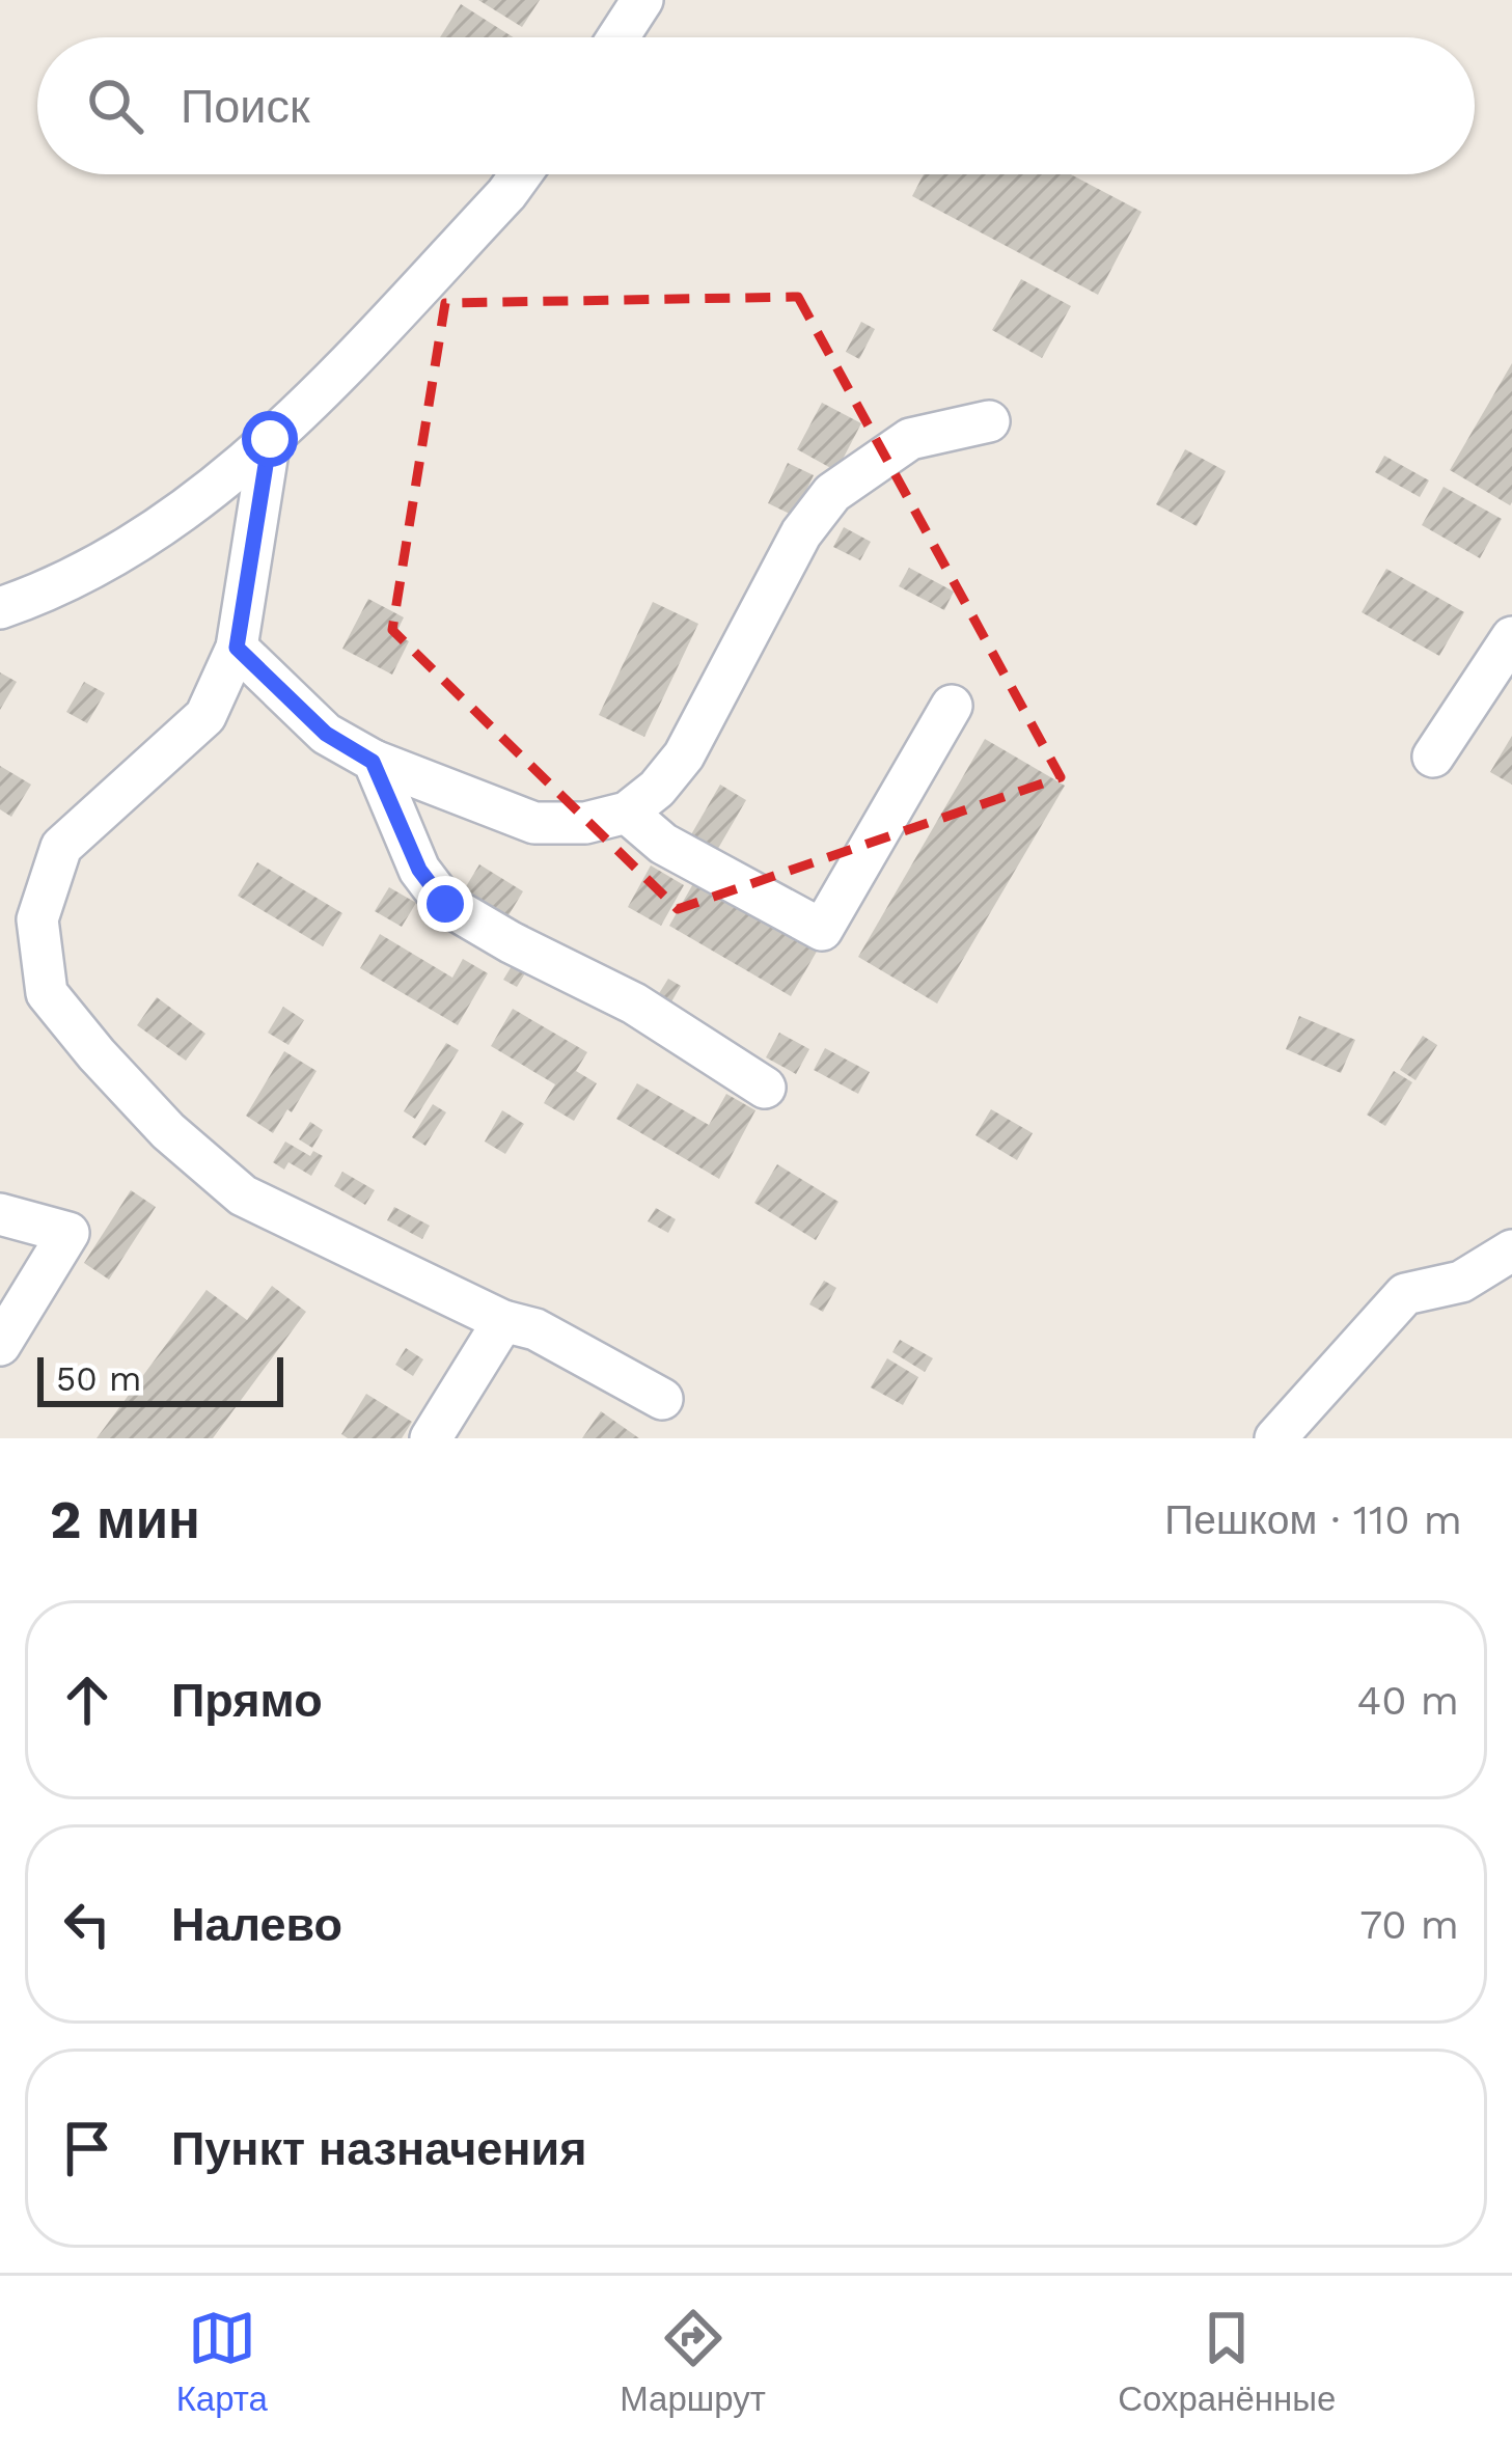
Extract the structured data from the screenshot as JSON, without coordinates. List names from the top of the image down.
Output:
{
  "scale_bar": "50 m",
  "page": {
    "search": "Поиск",
    "scale": "50 m",
    "heading": ["2 мин", "Пешком · 110 m"],
    "list": [
      ["Прямо", "40 m"],
      ["Налево", "70 m"],
      "Пункт назначения"
    ],
    "nav": ["Карта", "Маршрут", "Сохранённые"]
  }
}
